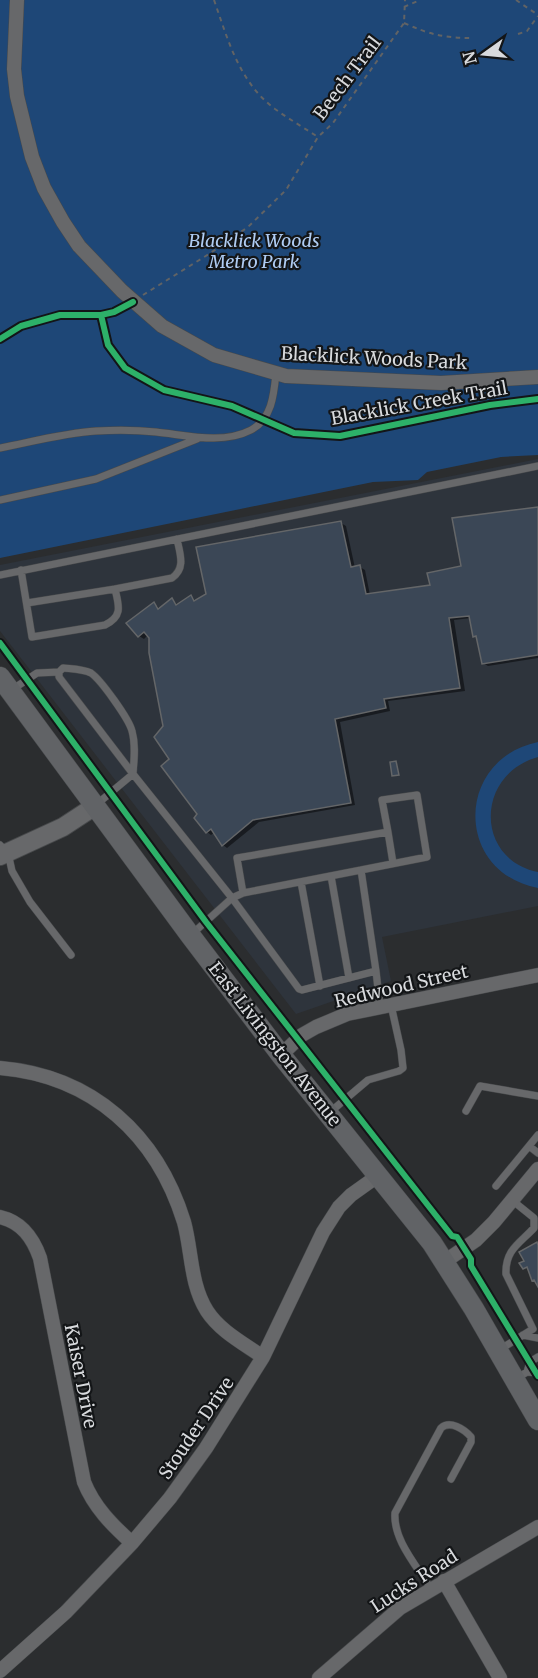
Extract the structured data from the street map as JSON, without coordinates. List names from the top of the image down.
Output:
{
  "streets": {
    "main road": ["East Livingston Avenue"],
    "street": [
      "Blacklick Woods Park",
      "Redwood Street",
      "Kaiser Drive",
      "Stouder Drive",
      "Lucks Road"
    ],
    "path": ["Beech Trail"],
    "cycle path": ["Blacklick Creek Trail"]
  },
  "crossings": [
    ["Redwood Street", "East Livingston Avenue"],
    ["East Livingston Avenue", "Stouder Drive"],
    ["Kaiser Drive", "Stouder Drive"]
  ],
  "parks": ["Blacklick Woods Metro Park"],
  "north": "left"
}
